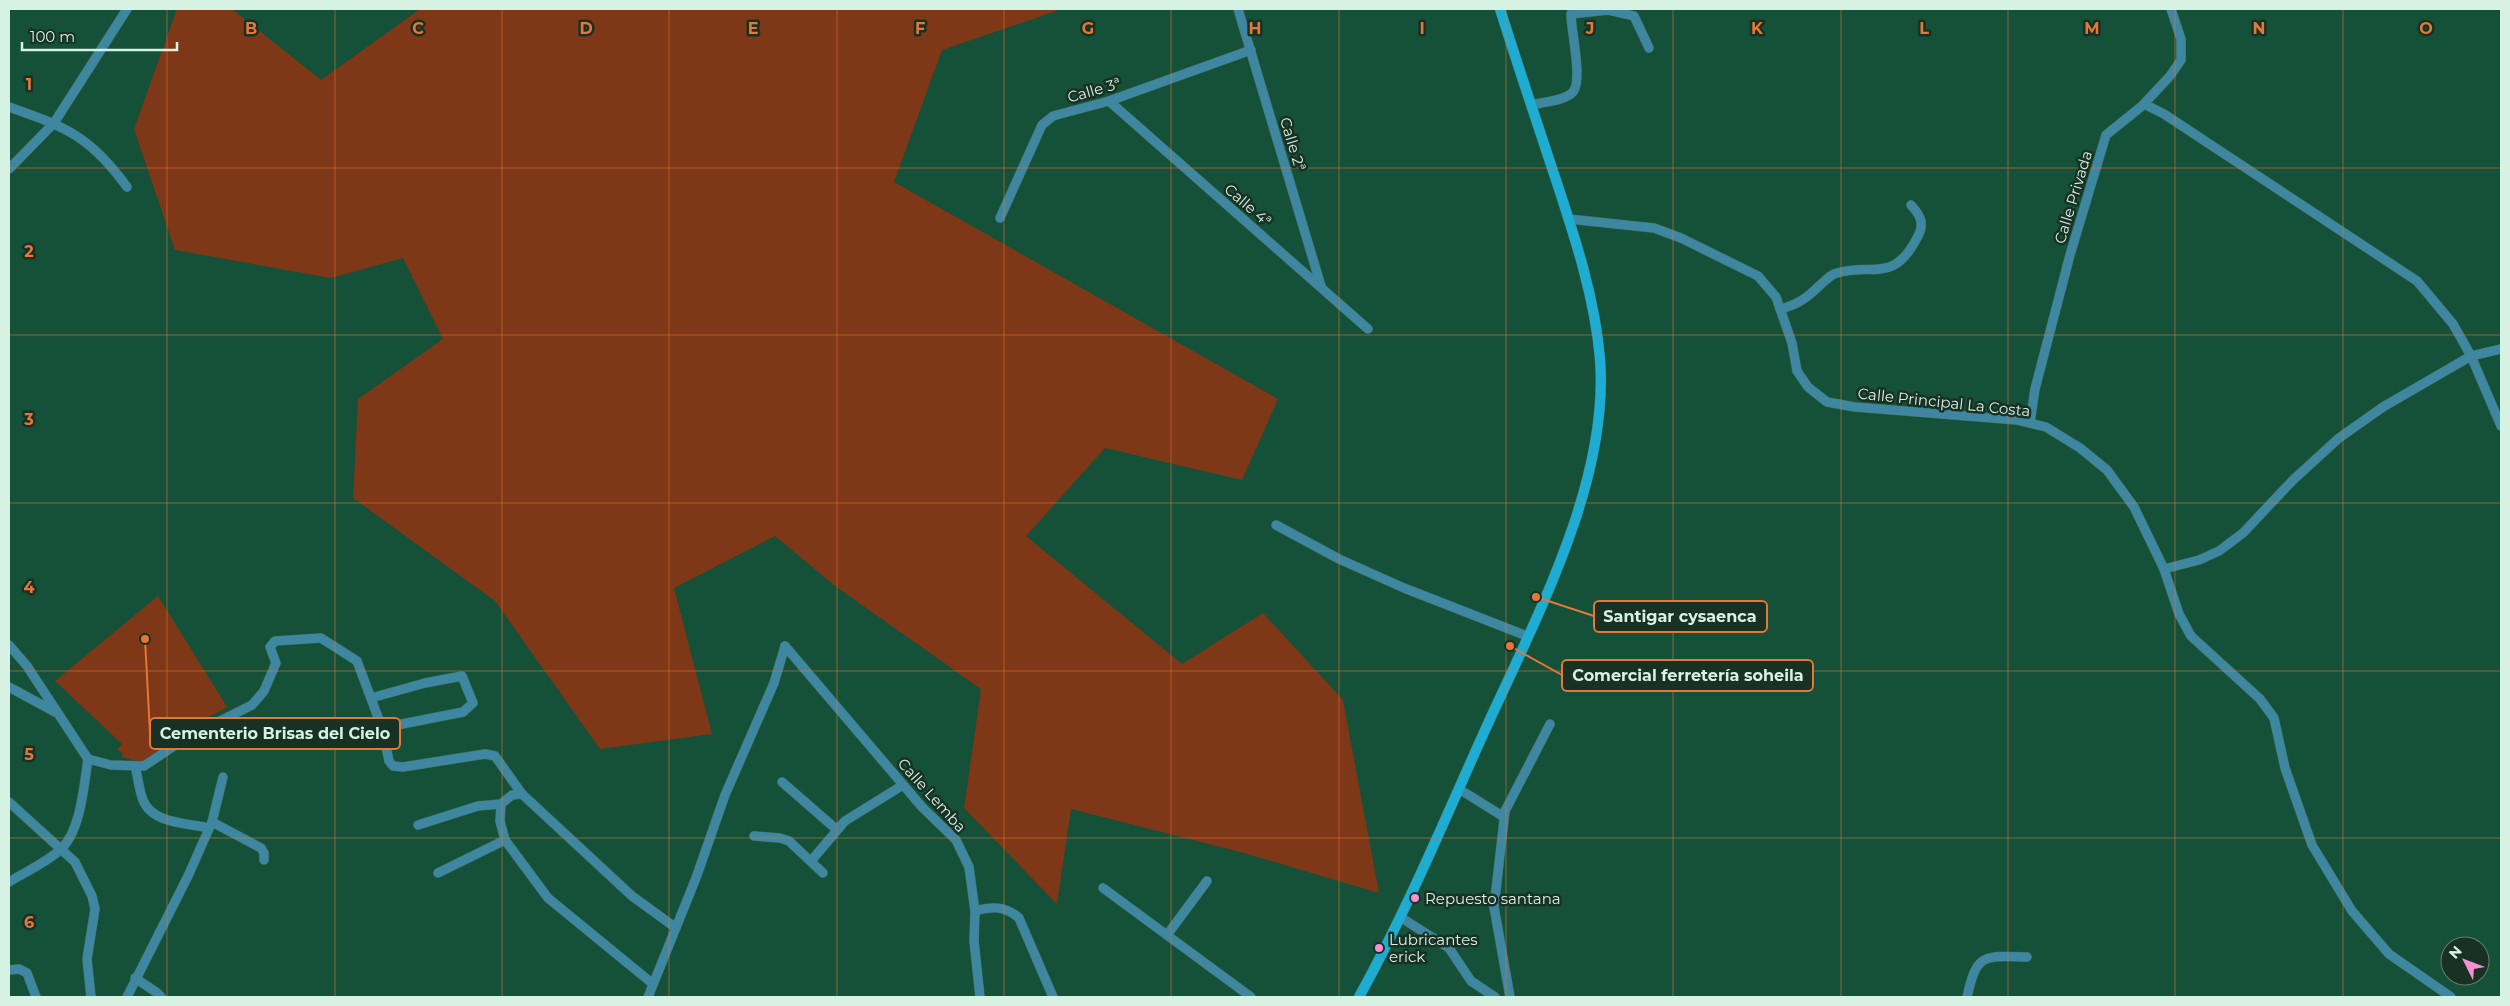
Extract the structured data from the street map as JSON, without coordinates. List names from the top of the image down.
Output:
{
  "streets": {
    "street": [
      "Calle 3ª",
      "Calle 2ª",
      "Calle Privada",
      "Calle 4ª",
      "Calle Principal La Costa",
      "Calle Lemba"
    ]
  },
  "crossings": [
    ["Calle 3ª", "Calle 2ª"],
    ["Calle 3ª", "Calle 4ª"],
    ["Calle 2ª", "Calle 4ª"],
    ["Calle Privada", "Calle Principal La Costa"]
  ],
  "places": [
    "Santigar cysaenca",
    "Cementerio Brisas del Cielo",
    "Comercial ferretería soheila",
    "Repuesto santana",
    "Lubricantes erick"
  ],
  "scale_bar": "100 m",
  "north": "top left",
  "grid": {
    "columns": [
      "B",
      "C",
      "D",
      "E",
      "F",
      "G",
      "H",
      "I",
      "J",
      "K",
      "L",
      "M",
      "N",
      "O"
    ],
    "rows": [
      "1",
      "2",
      "3",
      "4",
      "5",
      "6"
    ]
  }
}
